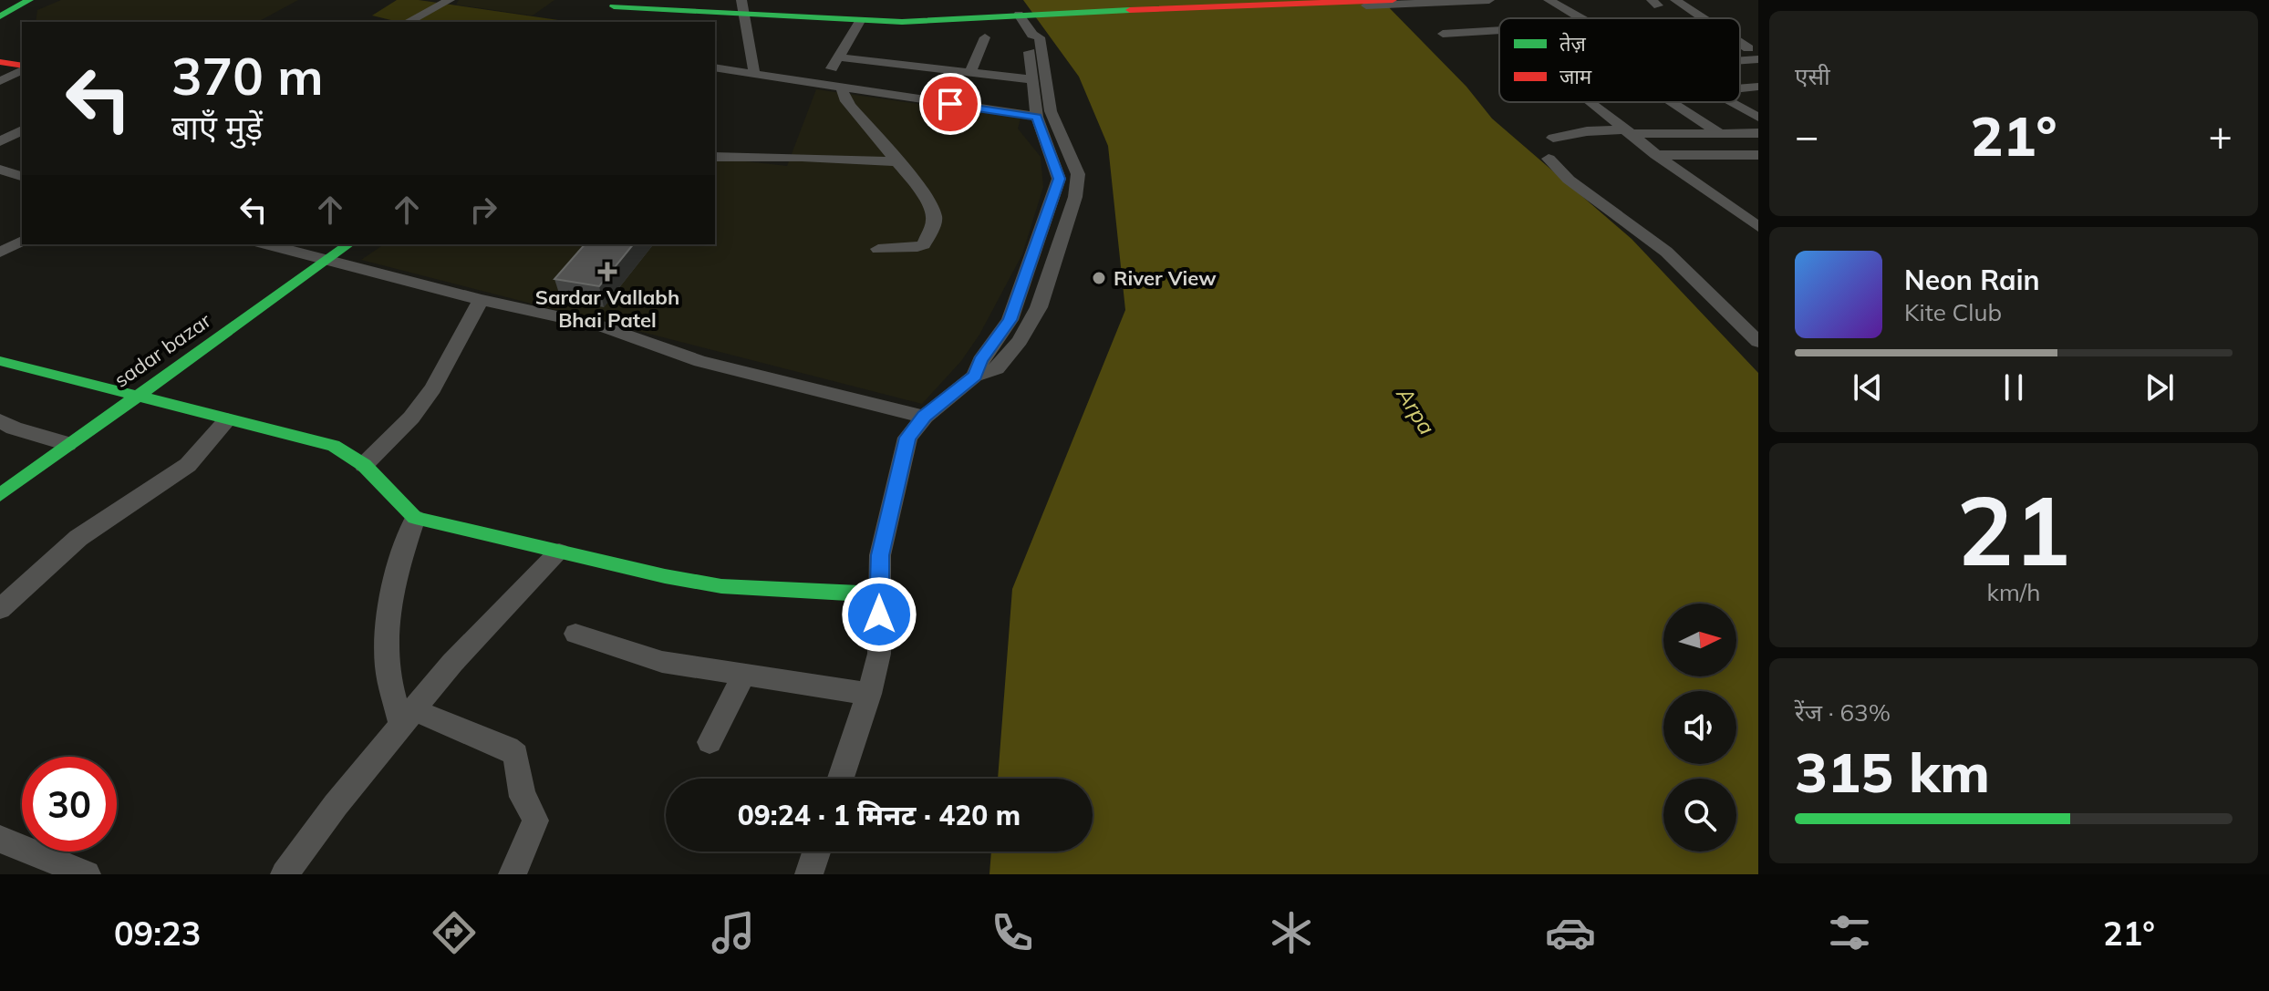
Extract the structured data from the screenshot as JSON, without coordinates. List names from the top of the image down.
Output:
{
  "streets": {
    "main road": ["sadar bazar"]
  },
  "water": ["Arpa"],
  "places": {
    "health": ["Sardar Vallabh Bhai Patel"],
    "other": ["River View"]
  },
  "legend": ["तेज़", "जाम"],
  "north": "right",
  "page": {
    "tile": [
      "एसी",
      ["21", "km/h"],
      ["रेंज · 63%", "315 km"]
    ],
    "turn": ["370 m", "बाएँ मुड़ें"],
    "heat": ["−", "21°", "+"],
    "song": ["Neon Rain", "Kite Club"],
    "limit": "30",
    "trip": "09:24 · 1 मिनट · 420 m",
    "tabs": ["09:23", "21°"]
  }
}
